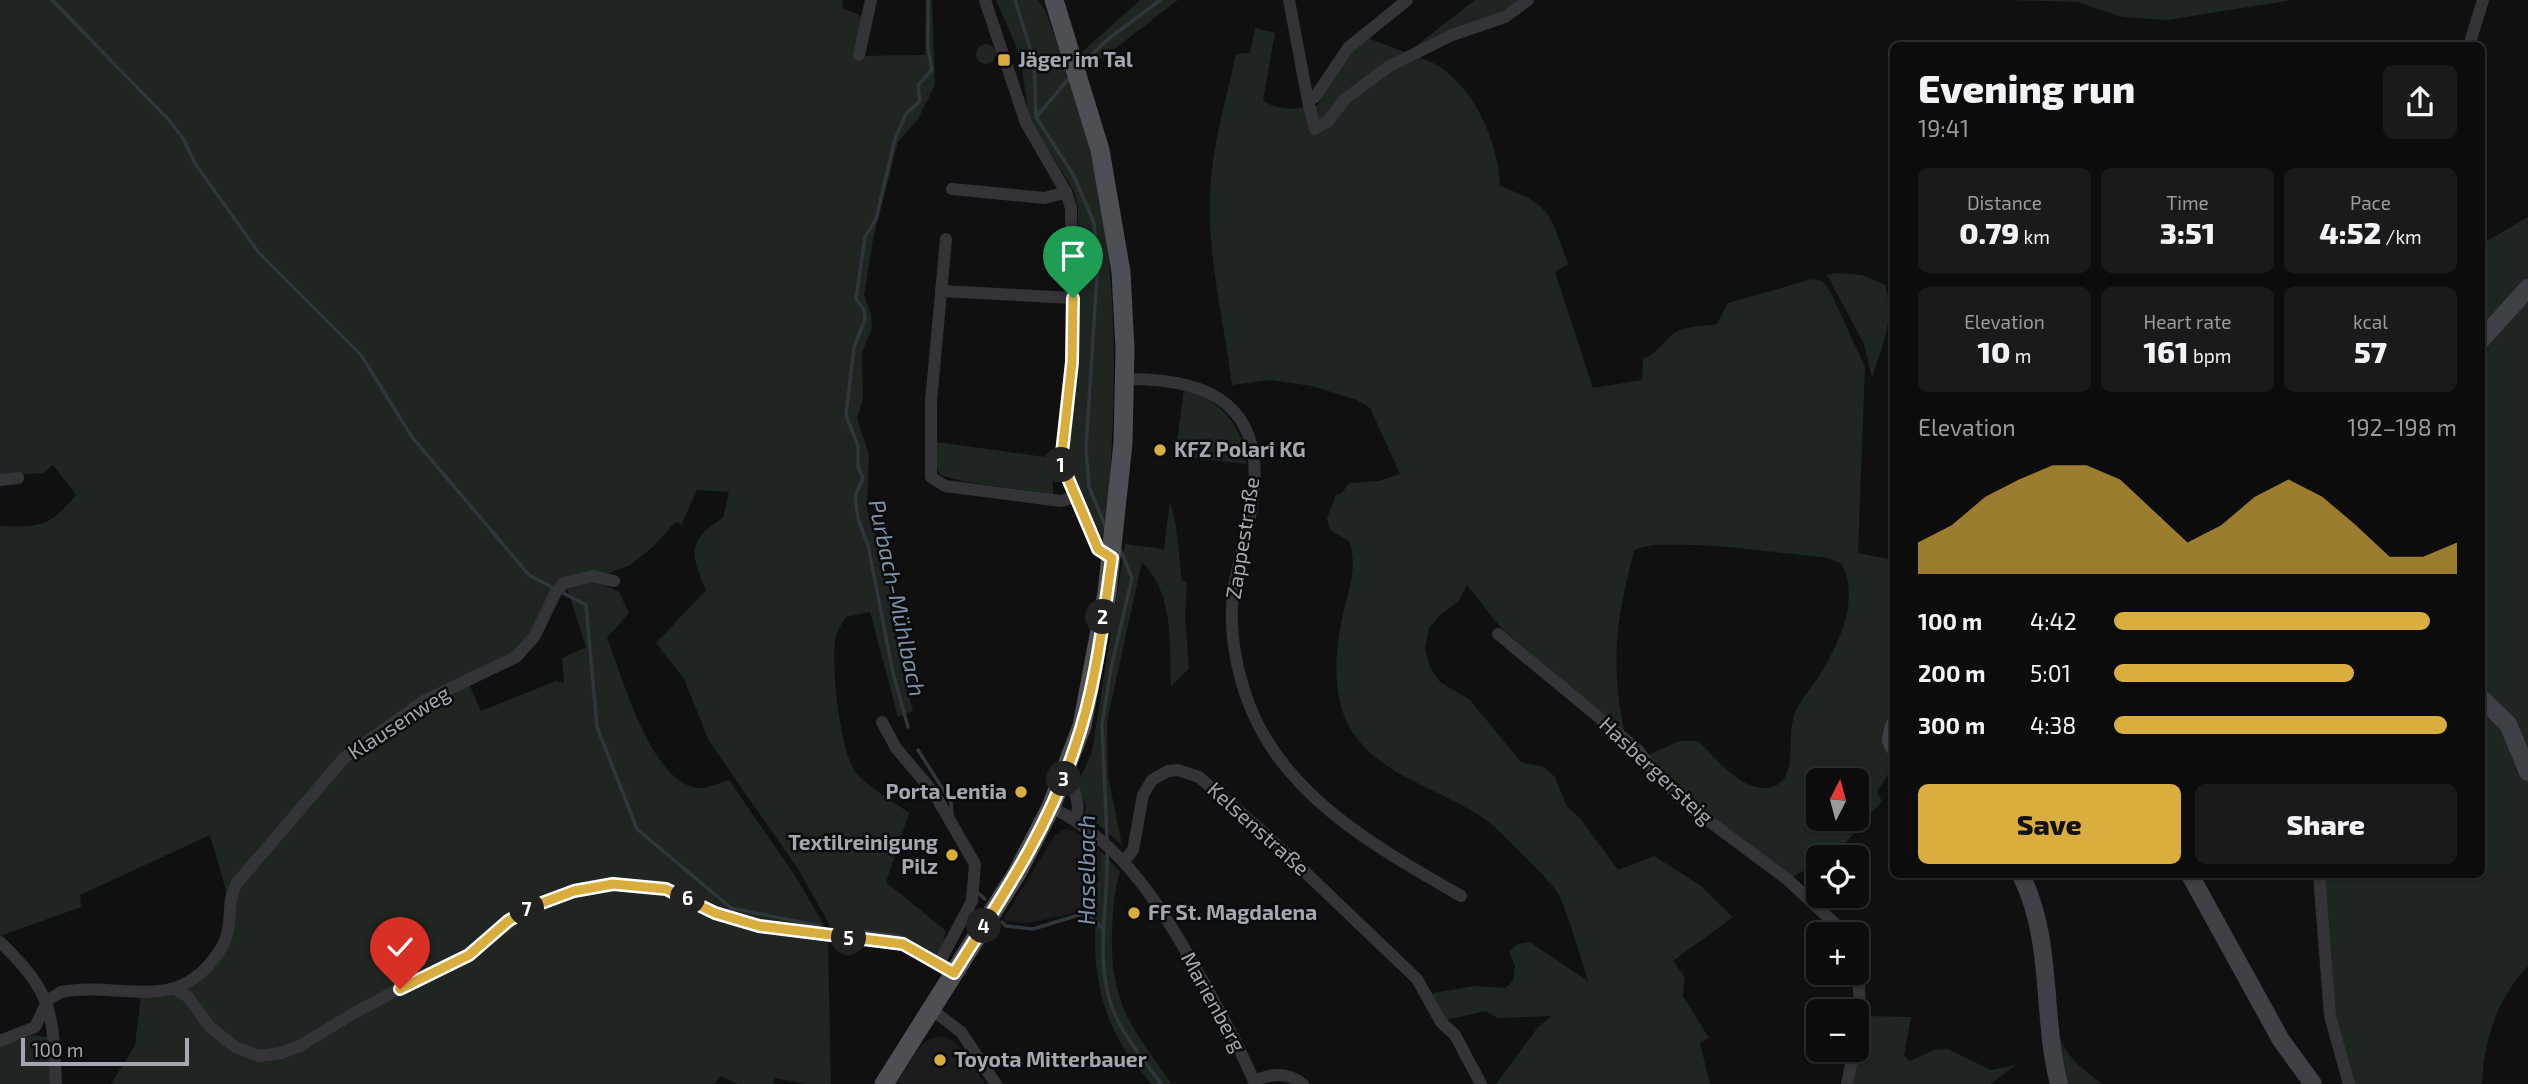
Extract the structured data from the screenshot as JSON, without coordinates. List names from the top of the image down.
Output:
{
  "streets": {
    "street": [
      "Zappestraße",
      "Klausenweg",
      "Hasbergersteig",
      "Kelsenstraße",
      "Marienberg"
    ]
  },
  "crossings": [
    ["Kelsenstraße", "Marienberg"]
  ],
  "water": ["Purbach-Mühlbach", "Haselbach"],
  "places": {
    "transit": ["Jäger im Tal"],
    "other": [
      "KFZ Polari KG",
      "Porta Lentia",
      "Textilreinigung Pilz",
      "FF St. Magdalena",
      "Toyota Mitterbauer"
    ]
  },
  "scale_bar": "100 m",
  "north": "top",
  "page": {
    "heading": ["Evening run", "19:41"],
    "stats": [
      ["Distance", "0.79 km"],
      ["Time", "3:51"],
      ["Pace", "4:52 /km"],
      ["Elevation", "10 m"],
      ["Heart rate", "161 bpm"],
      ["kcal", "57"]
    ],
    "chart": ["Elevation", "192–198 m"],
    "pins": [
      "1",
      "2",
      "3",
      "6",
      "7",
      "4",
      "5"
    ],
    "list": [
      {
        "name": "100 m",
        "note": "4:42"
      },
      {
        "name": "200 m",
        "note": "5:01"
      },
      {
        "name": "300 m",
        "note": "4:38"
      }
    ],
    "map_buttons": ["+", "−"],
    "buttons": ["Save", "Share"],
    "scale": "100 m"
  }
}
